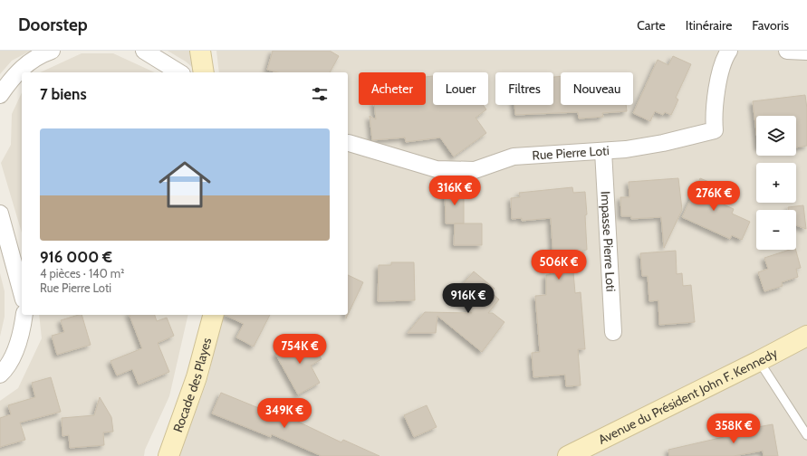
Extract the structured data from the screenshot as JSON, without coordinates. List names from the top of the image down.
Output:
{
  "streets": {
    "main road": ["Rocade des Playes", "Avenue du Président John F. Kennedy"],
    "street": ["Rue Pierre Loti", "Impasse Pierre Loti"]
  },
  "crossings": [
    ["Rue Pierre Loti", "Impasse Pierre Loti"]
  ],
  "page": {
    "header": "Doorstep",
    "nav": ["Carte", "Itinéraire", "Favoris"],
    "chip": [
      "Acheter",
      "Louer",
      "Filtres",
      "Nouveau"
    ],
    "heading": "7 biens",
    "map_buttons": ["+", "−"],
    "list": [
      {
        "name": "916 000 €",
        "note": "4 pièces · 140 m² · Rue Pierre Loti"
      }
    ],
    "price": [
      "316K €",
      "276K €",
      "506K €",
      "916K €",
      "754K €",
      "349K €",
      "358K €"
    ]
  }
}
